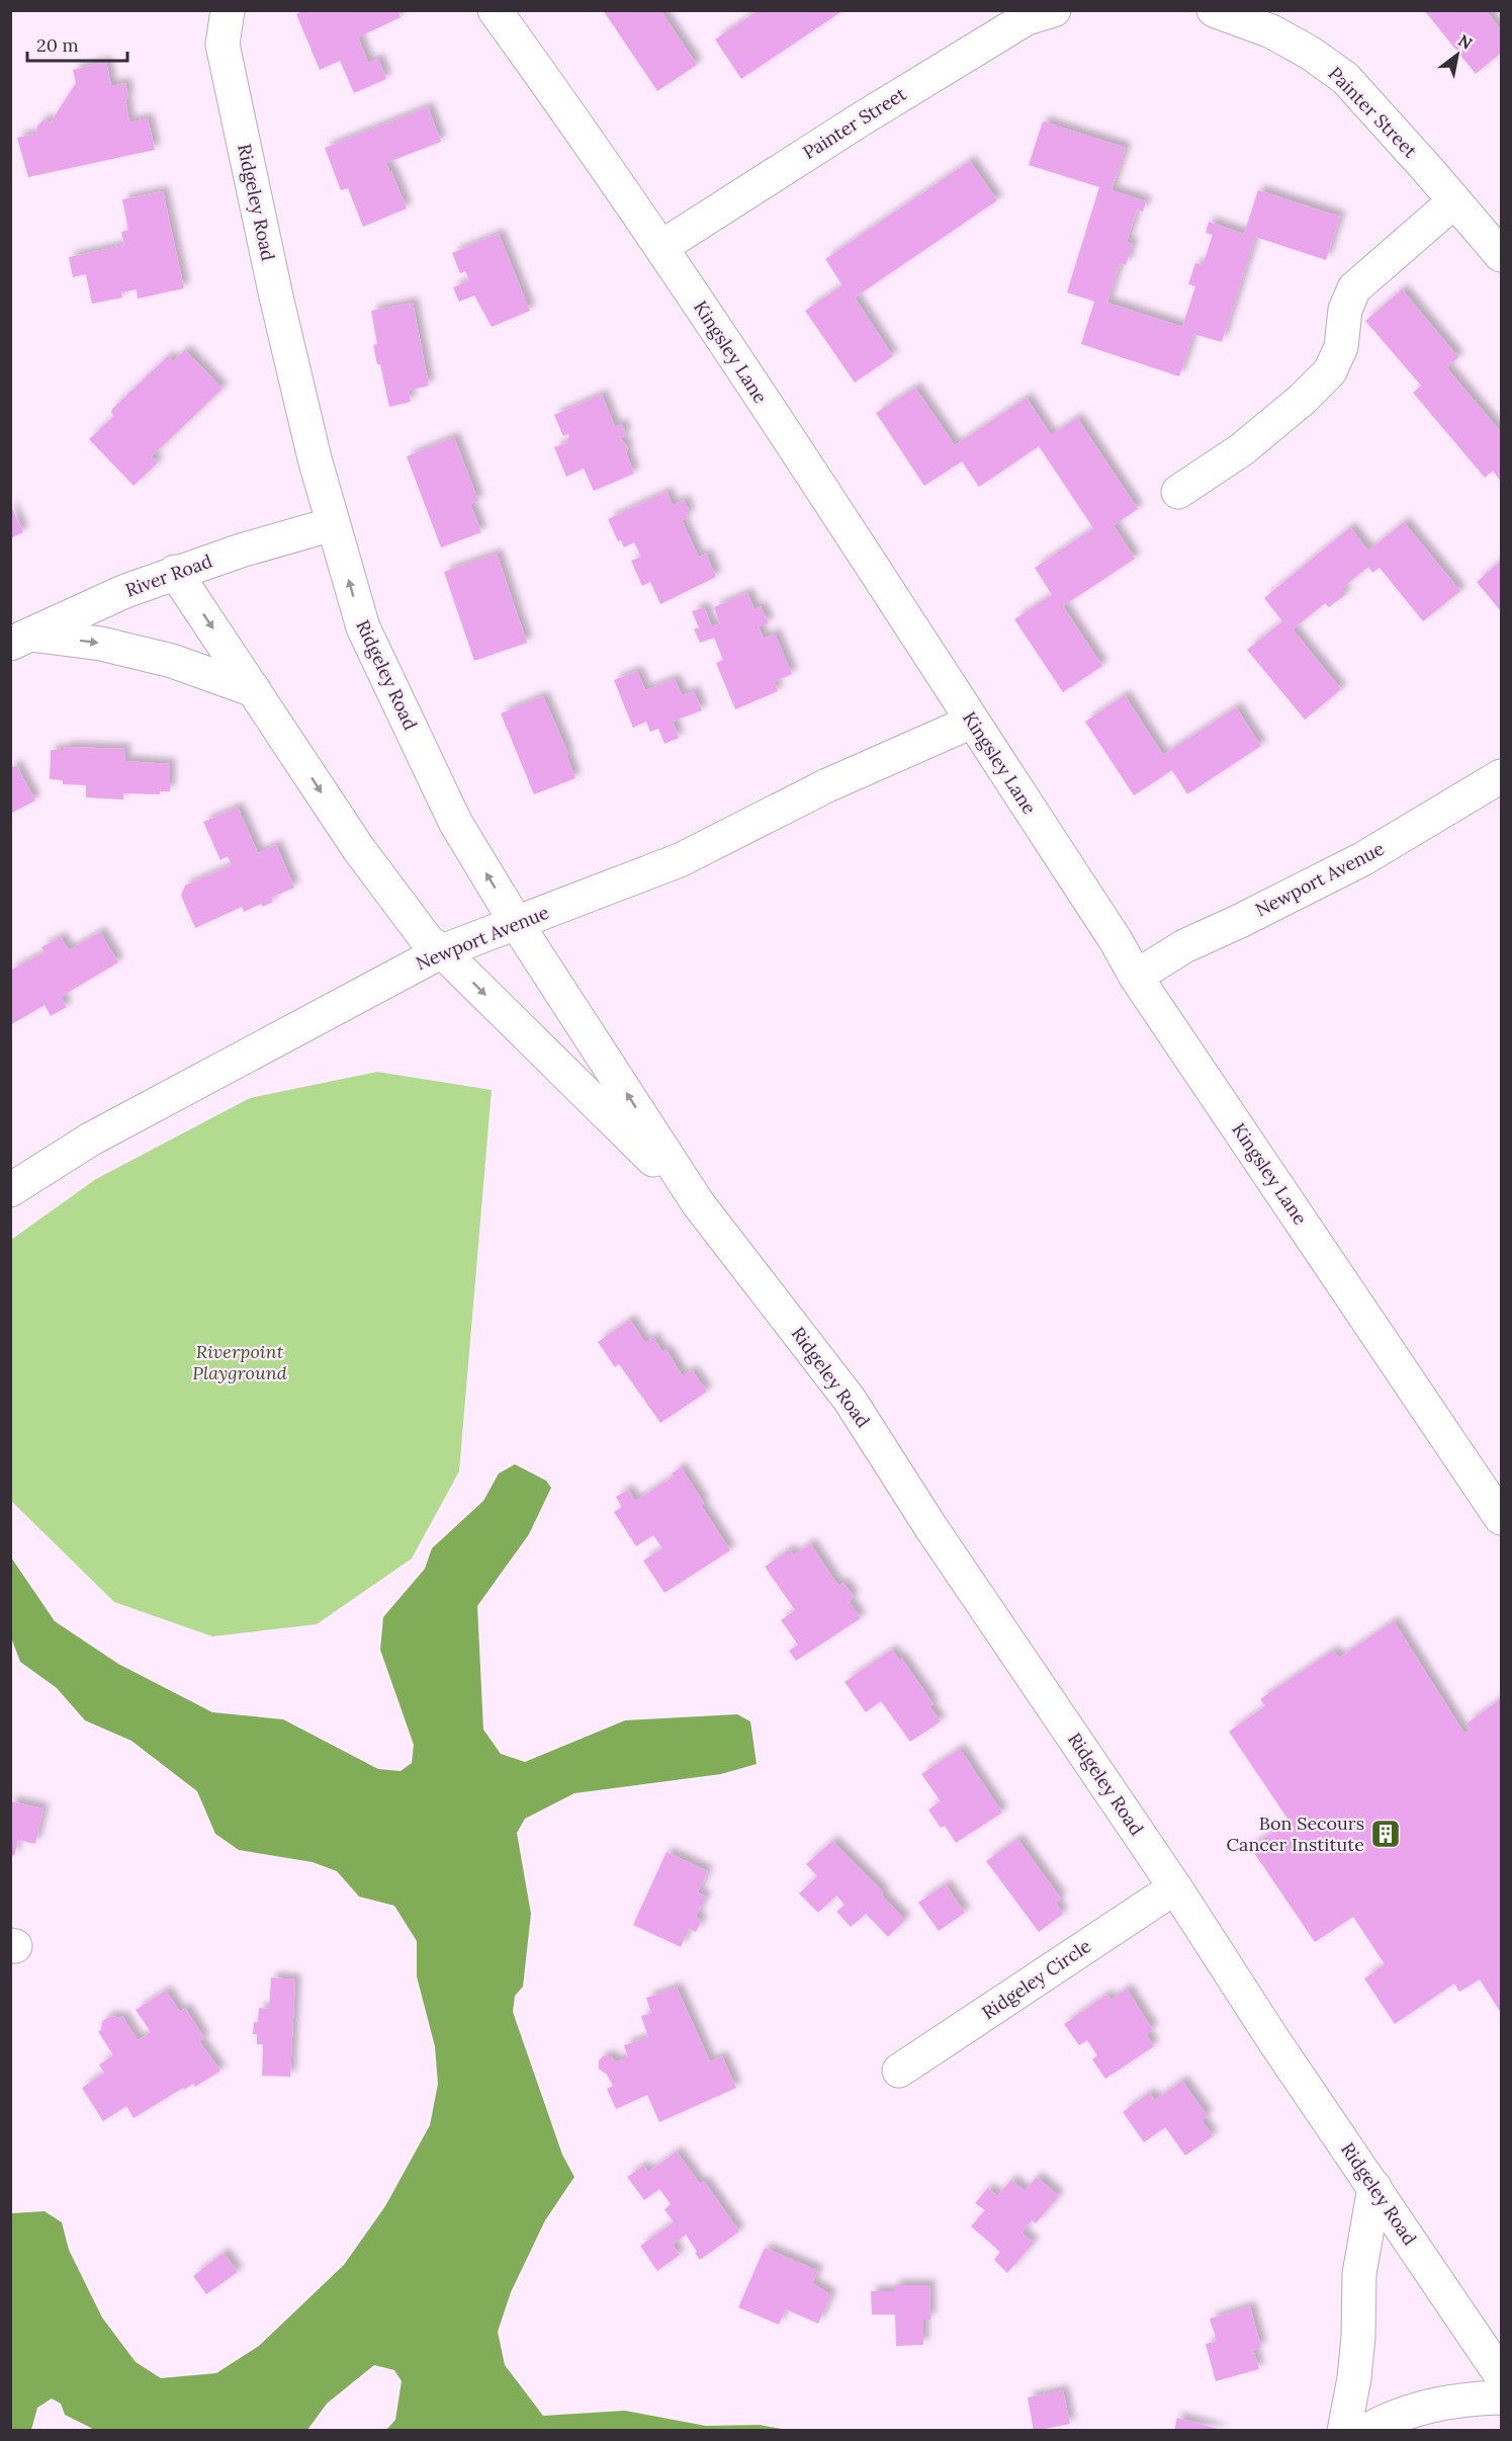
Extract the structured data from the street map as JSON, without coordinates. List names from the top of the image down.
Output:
{
  "streets": {
    "street": [
      "Painter Street",
      "Ridgeley Road",
      "Kingsley Lane",
      "River Road",
      "Newport Avenue",
      "Ridgeley Circle"
    ]
  },
  "crossings": [
    ["Painter Street", "Kingsley Lane"],
    ["Ridgeley Road", "River Road"],
    ["Ridgeley Road", "Newport Avenue"],
    ["Ridgeley Road", "Ridgeley Circle"],
    ["Kingsley Lane", "Newport Avenue"]
  ],
  "parks": ["Riverpoint Playground"],
  "places": {
    "building": ["Bon Secours Cancer Institute"]
  },
  "scale_bar": "20 m",
  "north": "top right"
}
